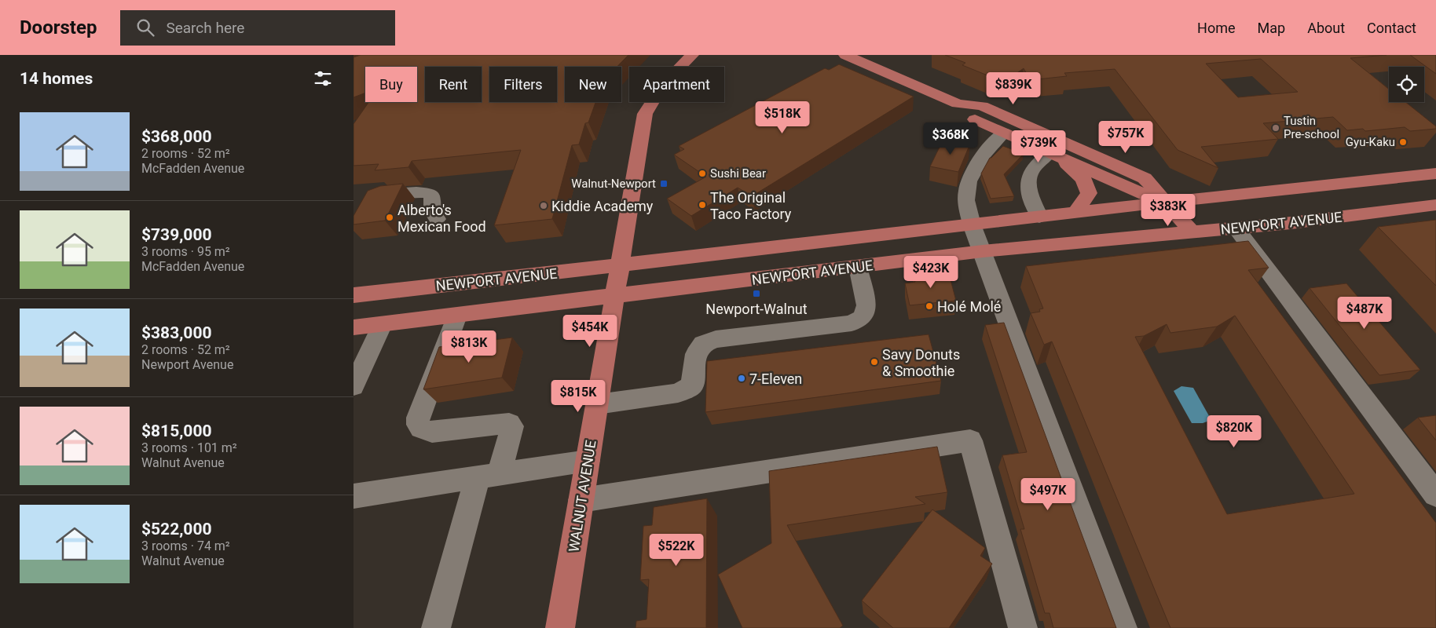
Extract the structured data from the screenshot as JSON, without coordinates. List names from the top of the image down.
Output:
{
  "streets": {
    "main road": ["NEWPORT AVENUE", "WALNUT AVENUE"]
  },
  "crossings": [
    ["NEWPORT AVENUE", "WALNUT AVENUE"]
  ],
  "places": {
    "other": [
      "Tustin Pre-school",
      "Gyu-Kaku",
      "Sushi Bear",
      "The Original Taco Factory",
      "Kiddie Academy",
      "Alberto's Mexican Food",
      "Holé Molé",
      "Savy Donuts & Smoothie",
      "7-Eleven"
    ],
    "transit": ["Walnut-Newport", "Newport-Walnut"]
  },
  "page": {
    "header": "Doorstep",
    "search": "Search here",
    "nav": [
      "Home",
      "Map",
      "About",
      "Contact"
    ],
    "heading": "14 homes",
    "chip": [
      "Buy",
      "Rent",
      "Filters",
      "New",
      "Apartment"
    ],
    "price": [
      "$839K",
      "$518K",
      "$757K",
      "$368K",
      "$739K",
      "$383K",
      "$423K",
      "$487K",
      "$454K",
      "$813K",
      "$815K",
      "$820K",
      "$497K",
      "$522K"
    ],
    "list": [
      {
        "name": "$368,000",
        "note": "2 rooms · 52 m² · McFadden Avenue"
      },
      {
        "name": "$739,000",
        "note": "3 rooms · 95 m² · McFadden Avenue"
      },
      {
        "name": "$383,000",
        "note": "2 rooms · 52 m² · Newport Avenue"
      },
      {
        "name": "$815,000",
        "note": "3 rooms · 101 m² · Walnut Avenue"
      },
      {
        "name": "$522,000",
        "note": "3 rooms · 74 m² · Walnut Avenue"
      }
    ]
  }
}
